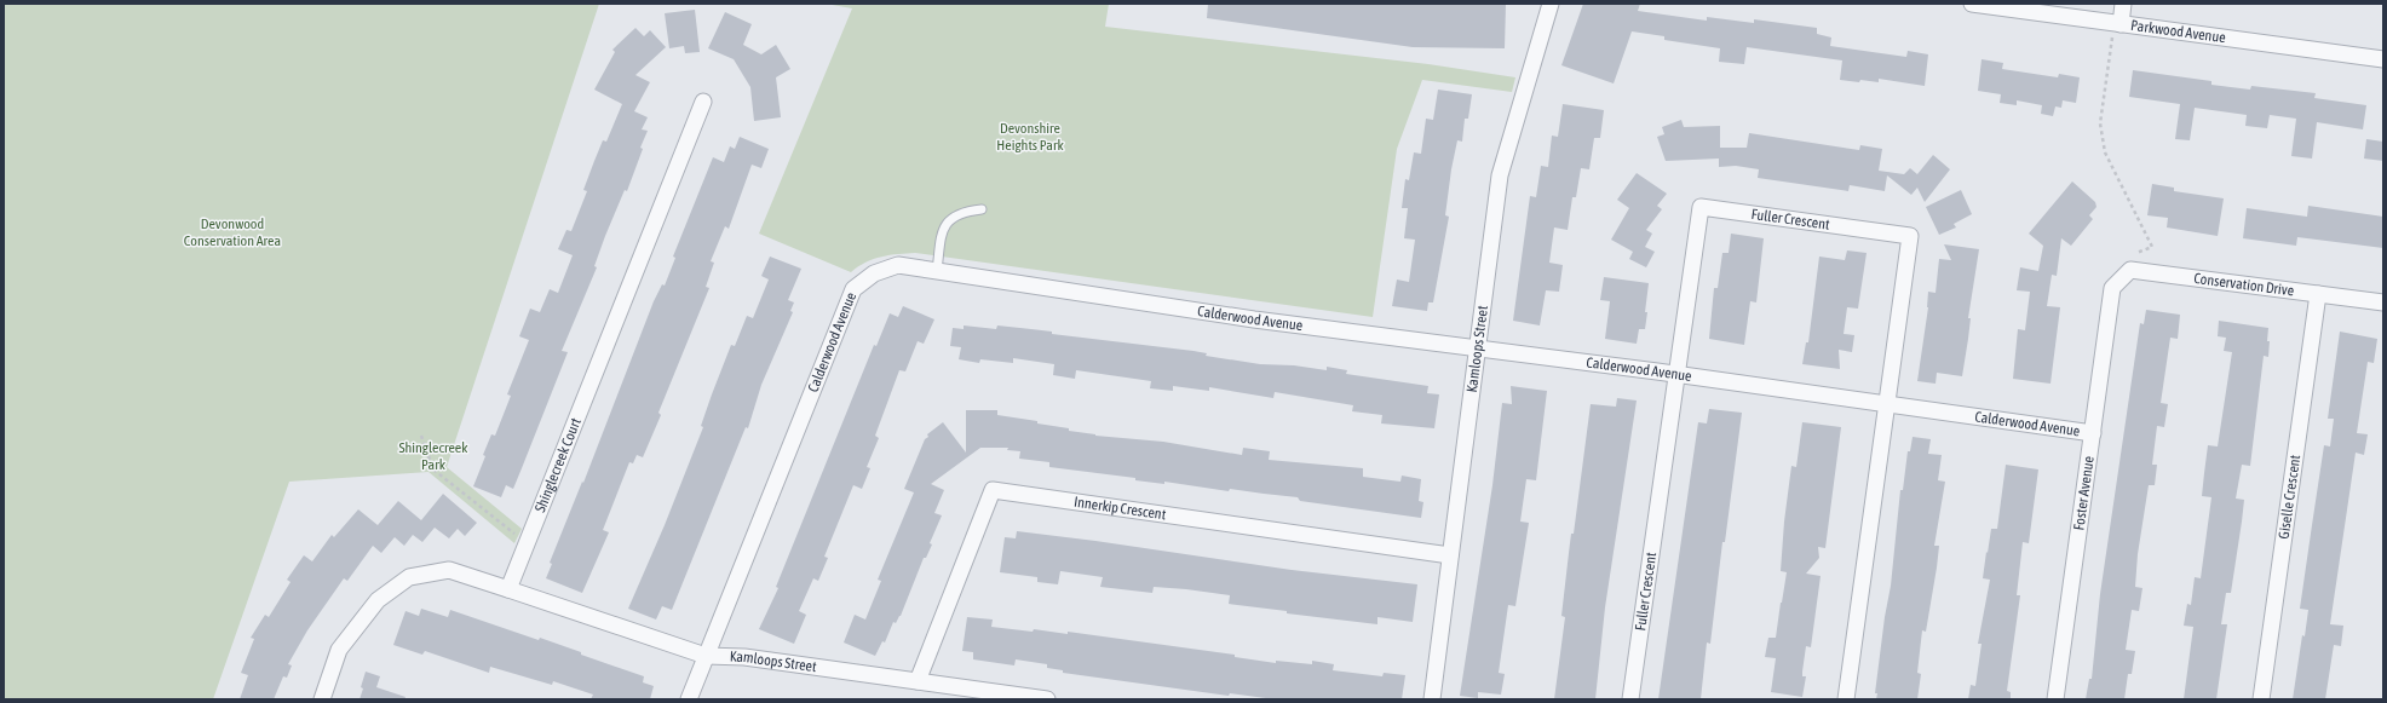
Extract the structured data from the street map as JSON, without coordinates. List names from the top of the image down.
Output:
{
  "streets": {
    "street": [
      "Parkwood Avenue",
      "Fuller Crescent",
      "Conservation Drive",
      "Calderwood Avenue",
      "Kamloops Street",
      "Shinglecreek Court",
      "Foster Avenue",
      "Giselle Crescent",
      "Innerkip Crescent"
    ]
  },
  "crossings": [
    ["Fuller Crescent", "Calderwood Avenue"],
    ["Conservation Drive", "Foster Avenue"],
    ["Conservation Drive", "Giselle Crescent"],
    ["Calderwood Avenue", "Kamloops Street"],
    ["Calderwood Avenue", "Foster Avenue"],
    ["Kamloops Street", "Shinglecreek Court"],
    ["Kamloops Street", "Innerkip Crescent"]
  ],
  "parks": ["Devonshire Heights Park", "Devonwood Conservation Area", "Shinglecreek Park"]
}
